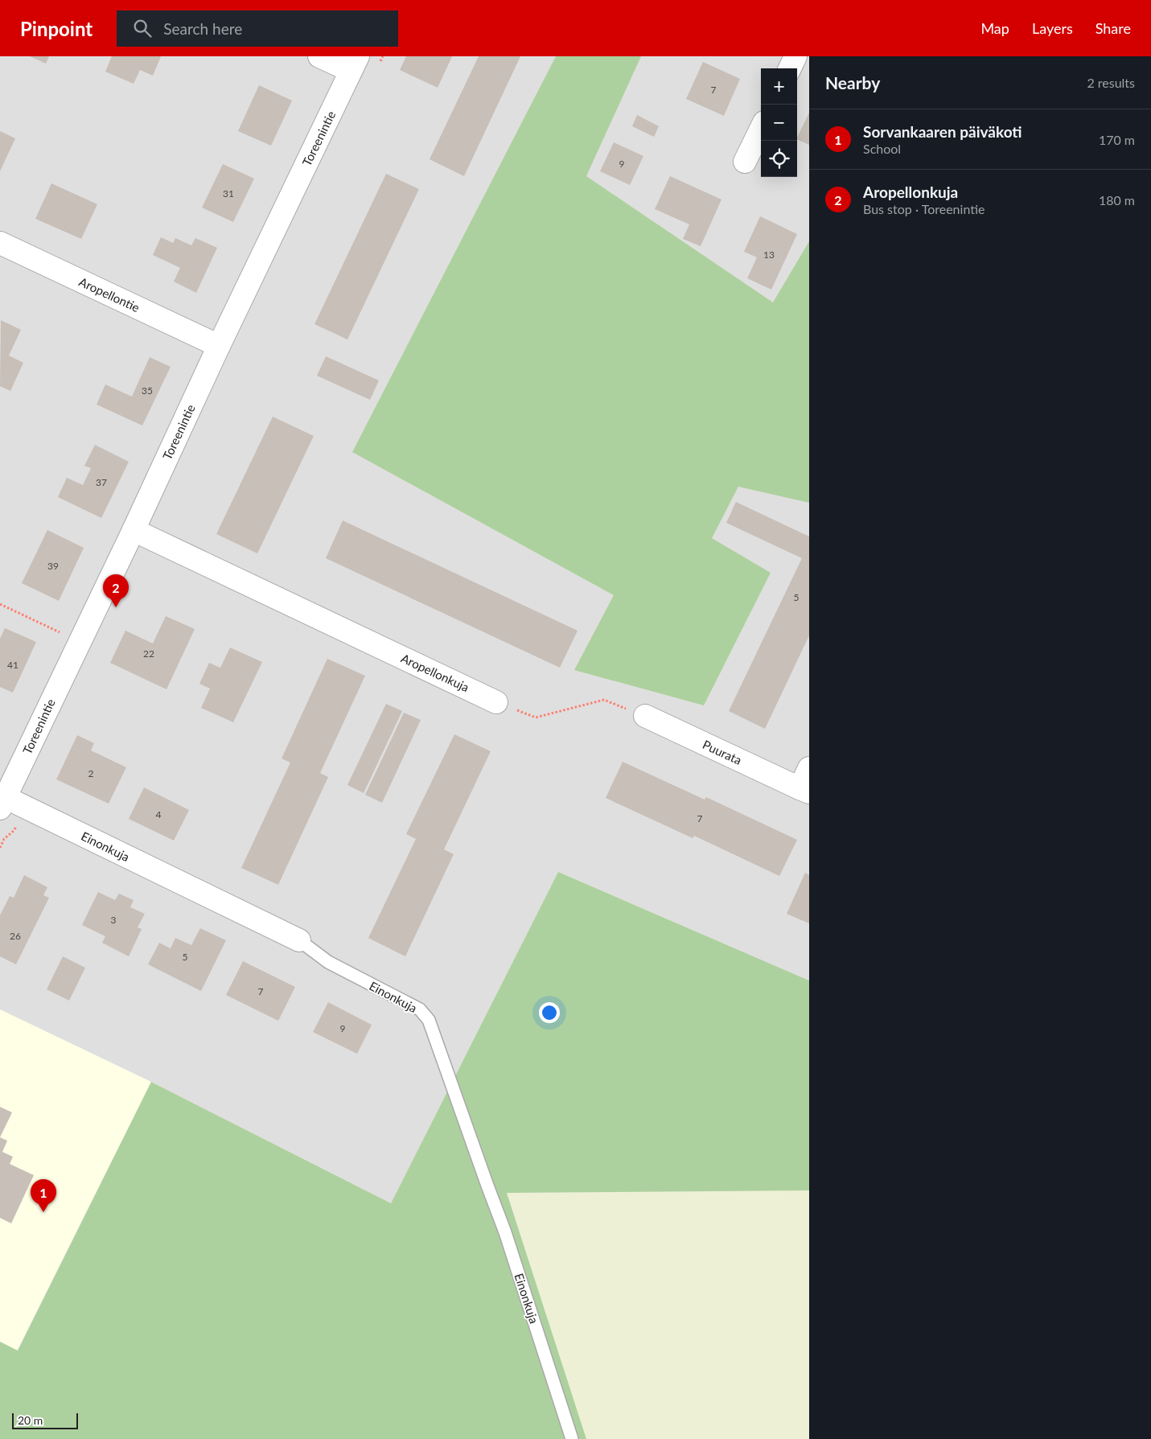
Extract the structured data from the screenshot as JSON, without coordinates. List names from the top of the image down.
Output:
{
  "streets": {
    "street": [
      "Toreenintie",
      "Aropellontie",
      "Aropellonkuja",
      "Puurata",
      "Einonkuja"
    ]
  },
  "crossings": [
    ["Toreenintie", "Aropellontie"],
    ["Toreenintie", "Aropellonkuja"],
    ["Toreenintie", "Einonkuja"]
  ],
  "house_numbers": [
    "7",
    "9",
    "31",
    "13",
    "35",
    "37",
    "39",
    "5",
    "22",
    "41",
    "2",
    "4",
    "7",
    "3",
    "26",
    "5",
    "7",
    "9"
  ],
  "scale_bar": "20 m",
  "page": {
    "header": "Pinpoint",
    "search": "Search here",
    "nav": ["Map", "Layers", "Share"],
    "heading": ["Nearby", "2 results"],
    "map_buttons": ["+", "−"],
    "list": [
      {
        "mark": "1",
        "name": "Sorvankaaren päiväkoti",
        "note": "School",
        "value": "170 m"
      },
      {
        "mark": "2",
        "name": "Aropellonkuja",
        "note": "Bus stop · Toreenintie",
        "value": "180 m"
      }
    ],
    "pins": ["2", "1"],
    "scale": "20 m"
  }
}
